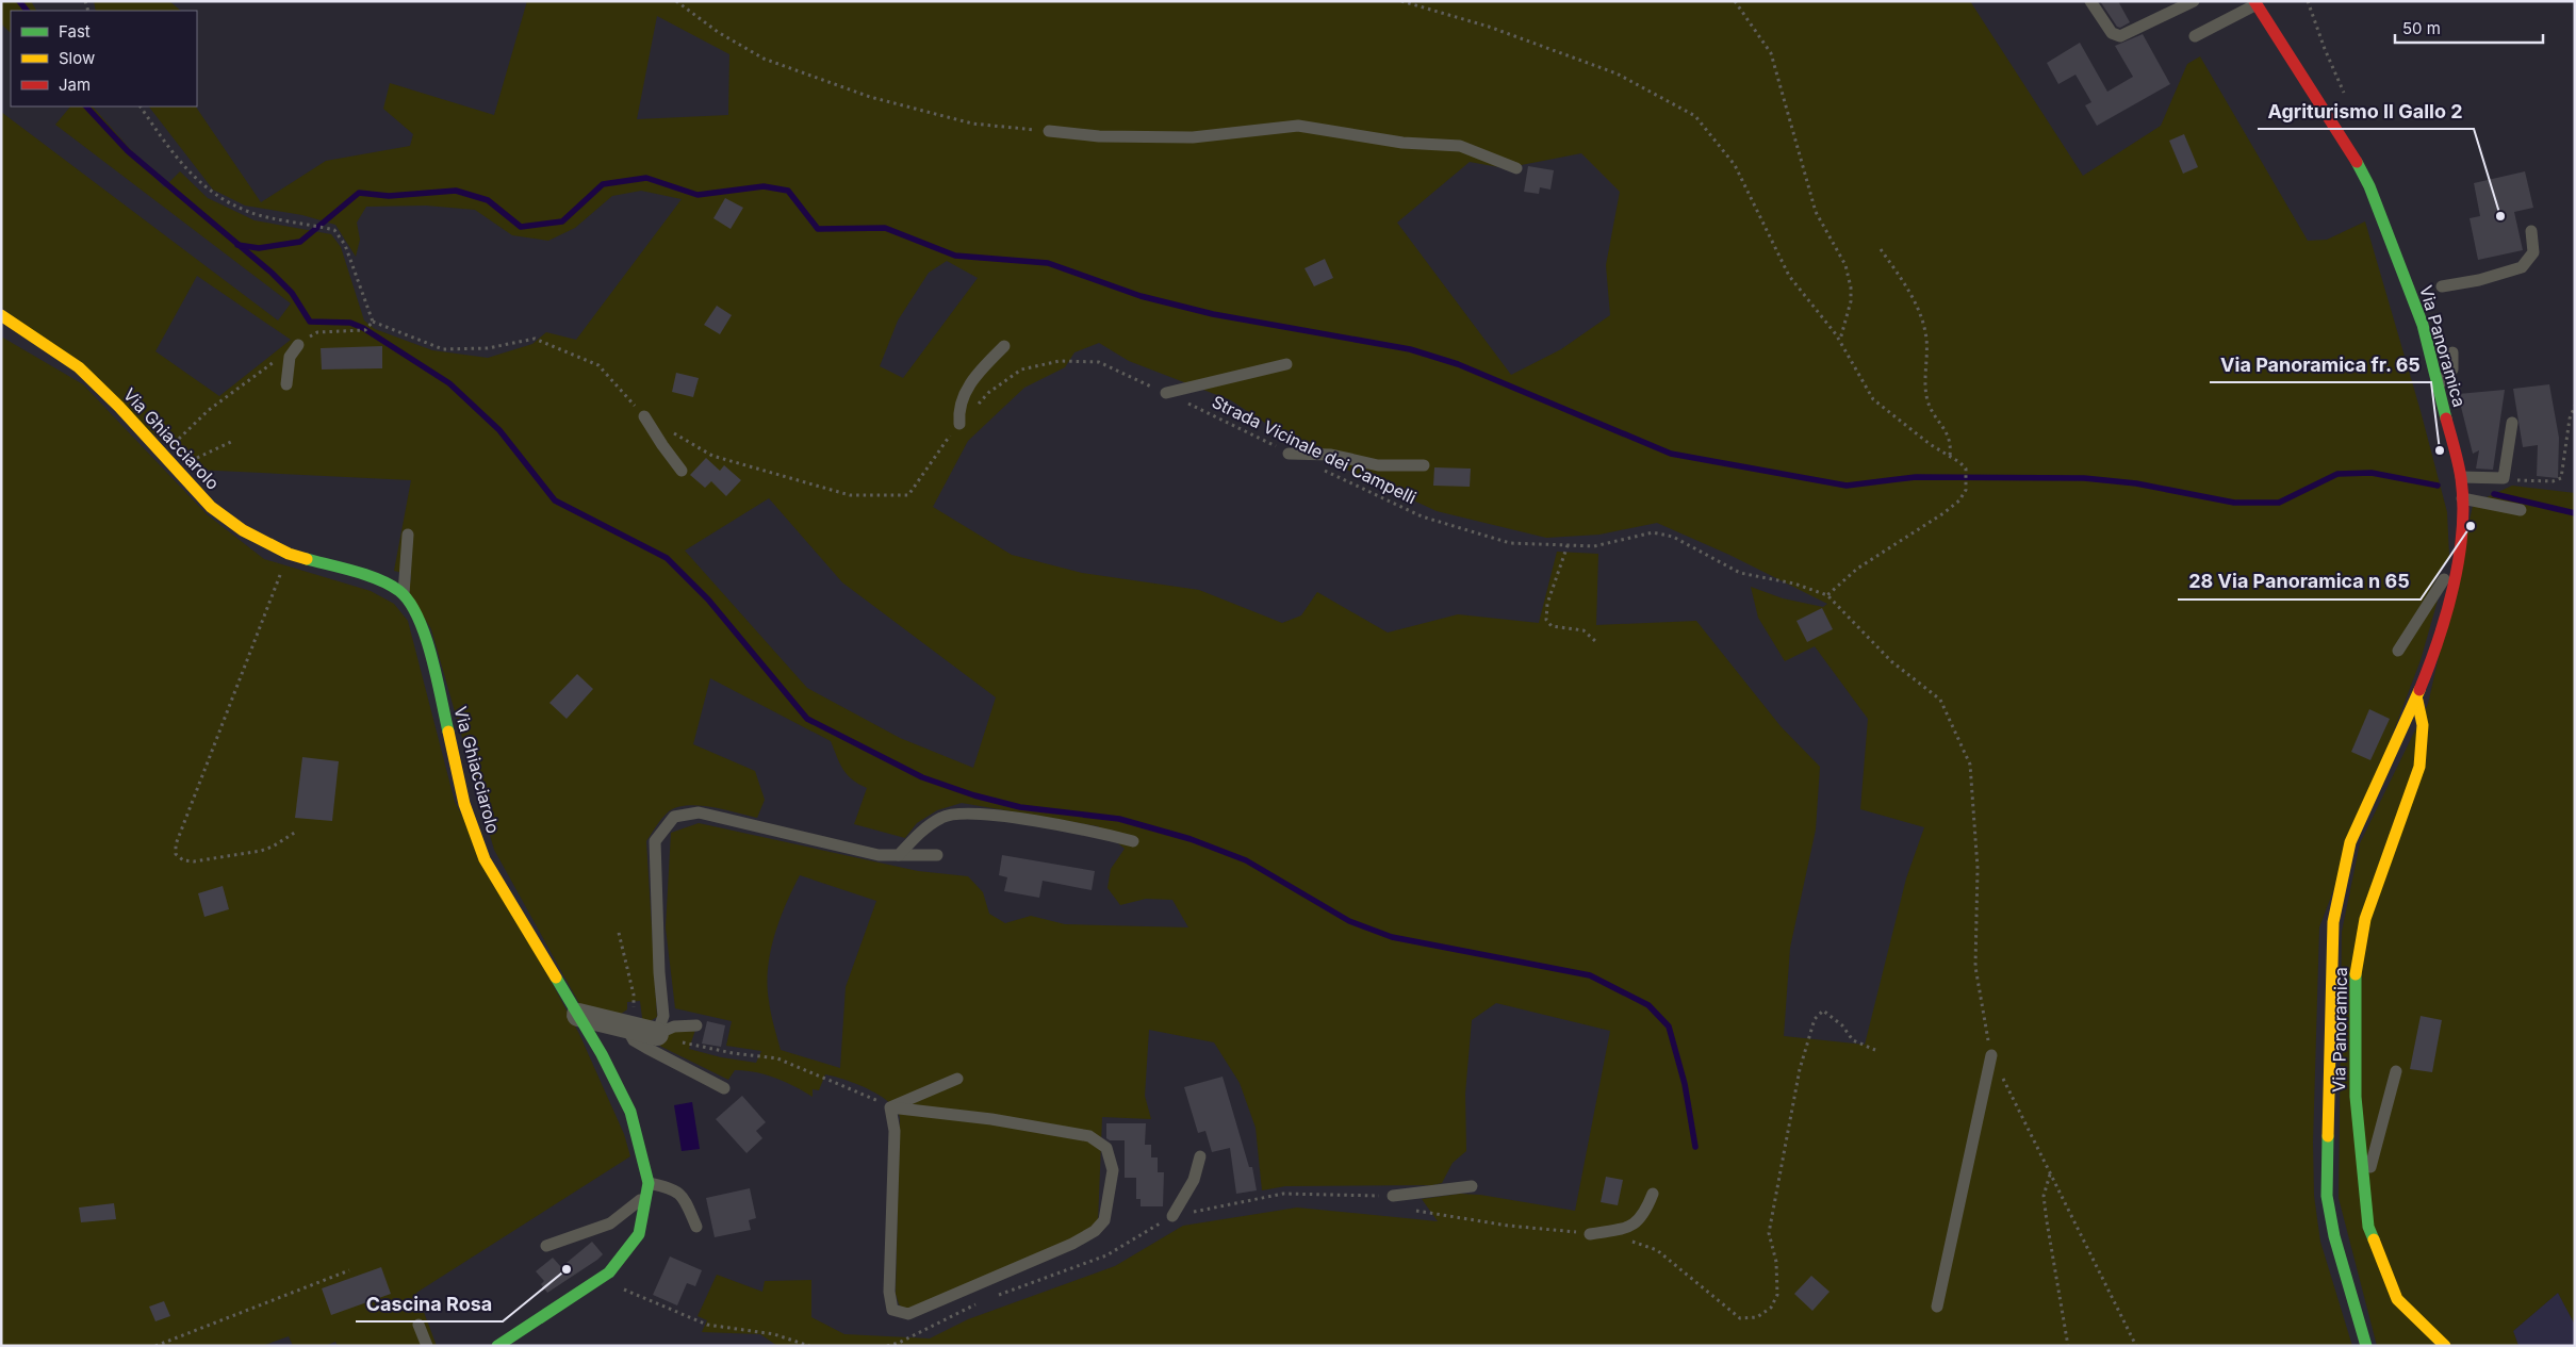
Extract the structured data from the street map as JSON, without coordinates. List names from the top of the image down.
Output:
{
  "streets": {
    "street": ["Via Panoramica", "Via Ghiacciarolo"],
    "path": ["Strada Vicinale dei Campelli"]
  },
  "places": [
    "Agriturismo Il Gallo 2",
    "Via Panoramica fr. 65",
    "28 Via Panoramica n 65",
    "Cascina Rosa"
  ],
  "legend": ["Fast", "Slow", "Jam"],
  "scale_bar": "50 m"
}
